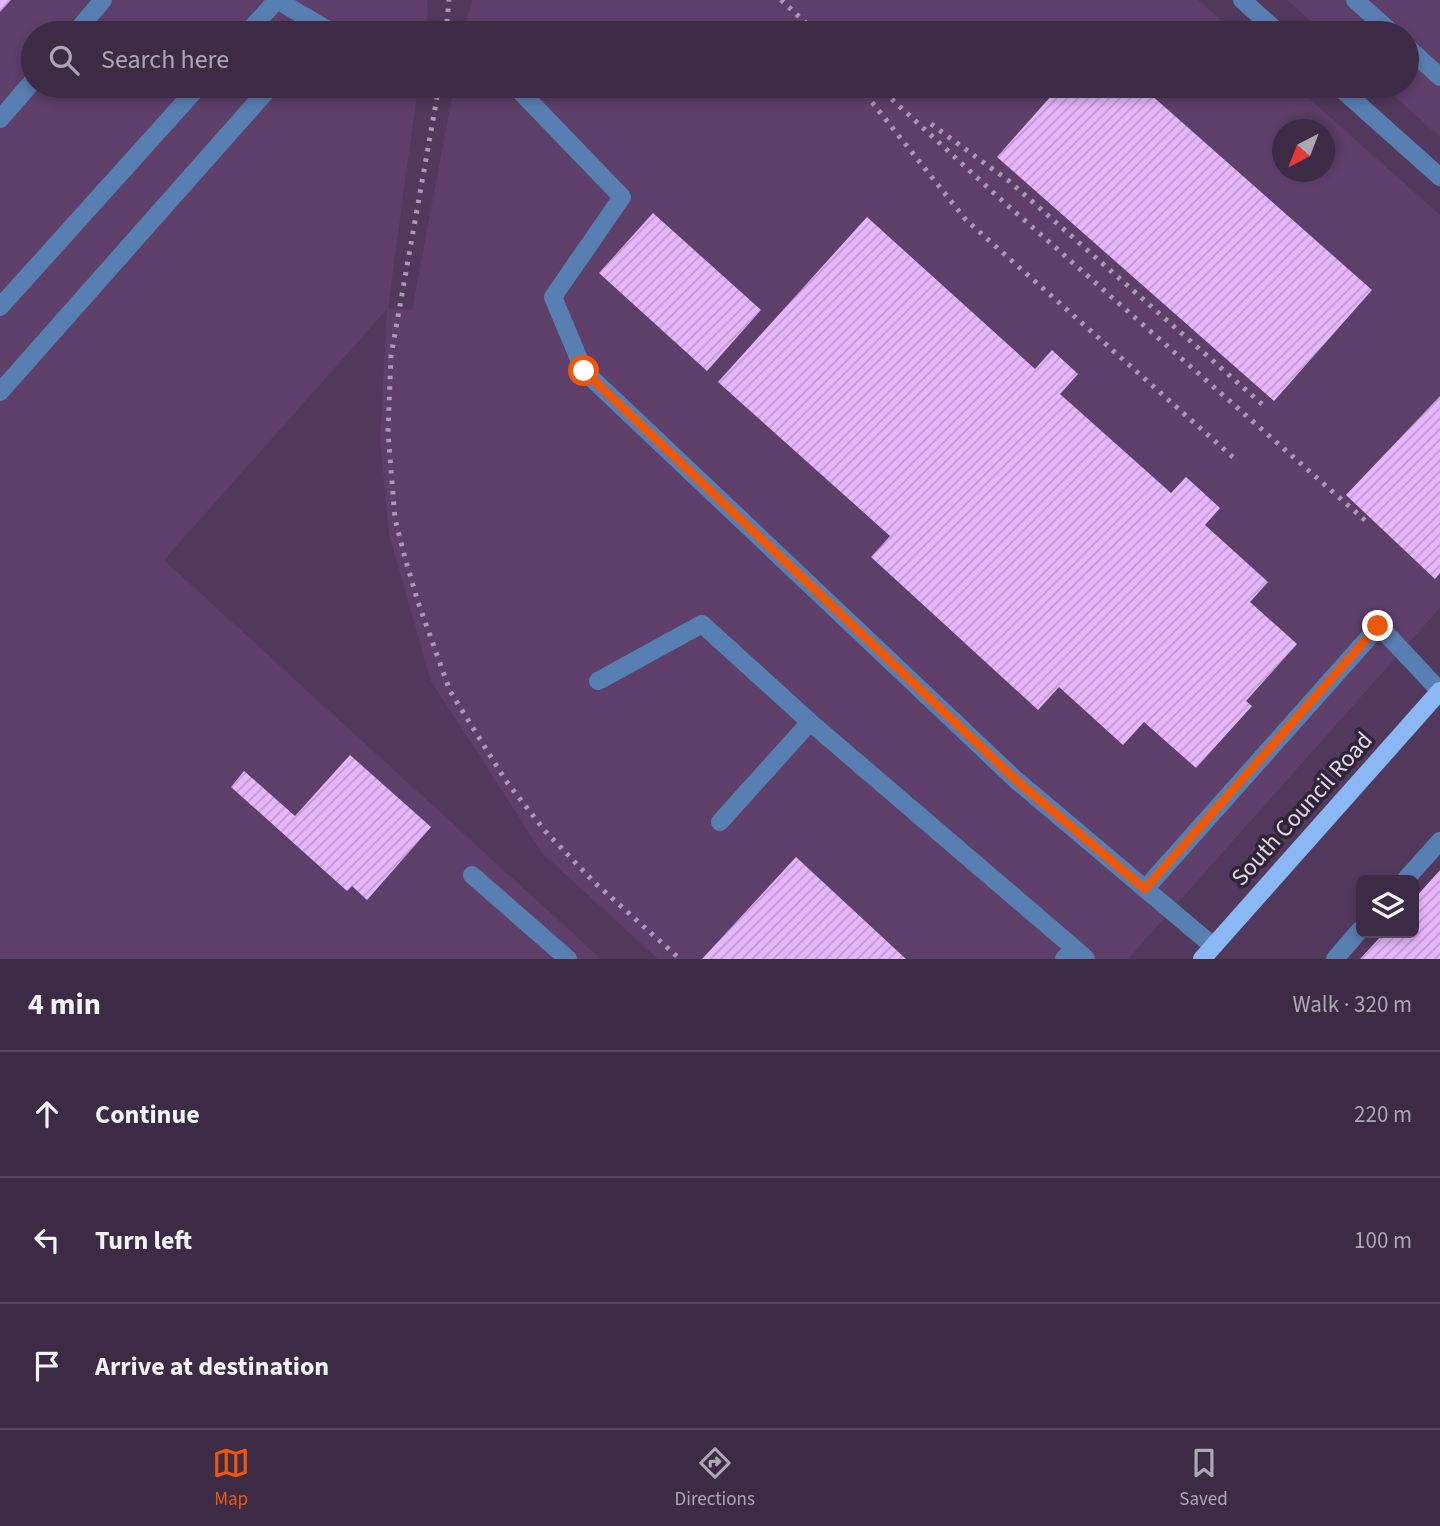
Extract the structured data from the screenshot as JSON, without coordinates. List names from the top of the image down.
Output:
{
  "streets": {
    "main road": ["South Council Road"]
  },
  "north": "bottom left",
  "page": {
    "search": "Search here",
    "heading": ["4 min", "Walk · 320 m"],
    "list": [
      ["Continue", "220 m"],
      ["Turn left", "100 m"],
      "Arrive at destination"
    ],
    "nav": ["Map", "Directions", "Saved"]
  }
}
